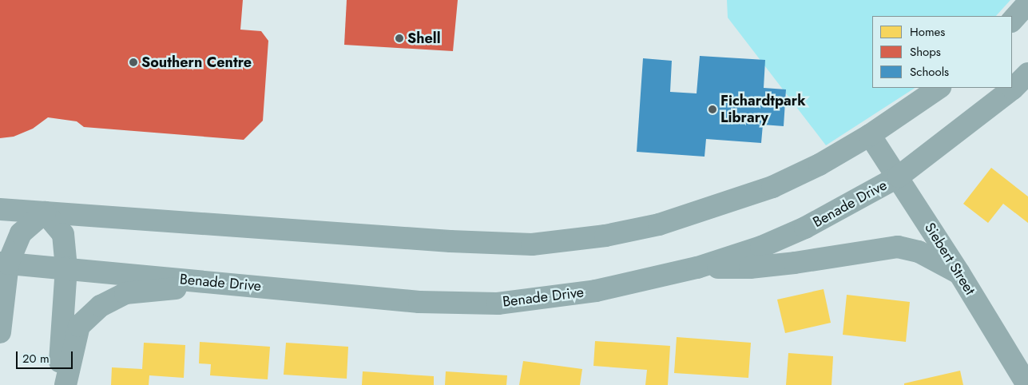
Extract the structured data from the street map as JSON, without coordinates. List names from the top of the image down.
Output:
{
  "streets": {
    "street": ["Benade Drive", "Siebert Street"]
  },
  "crossings": [
    ["Benade Drive", "Siebert Street"]
  ],
  "places": ["Shell", "Southern Centre", "Fichardtpark Library"],
  "legend": ["Homes", "Shops", "Schools"],
  "scale_bar": "20 m"
}
